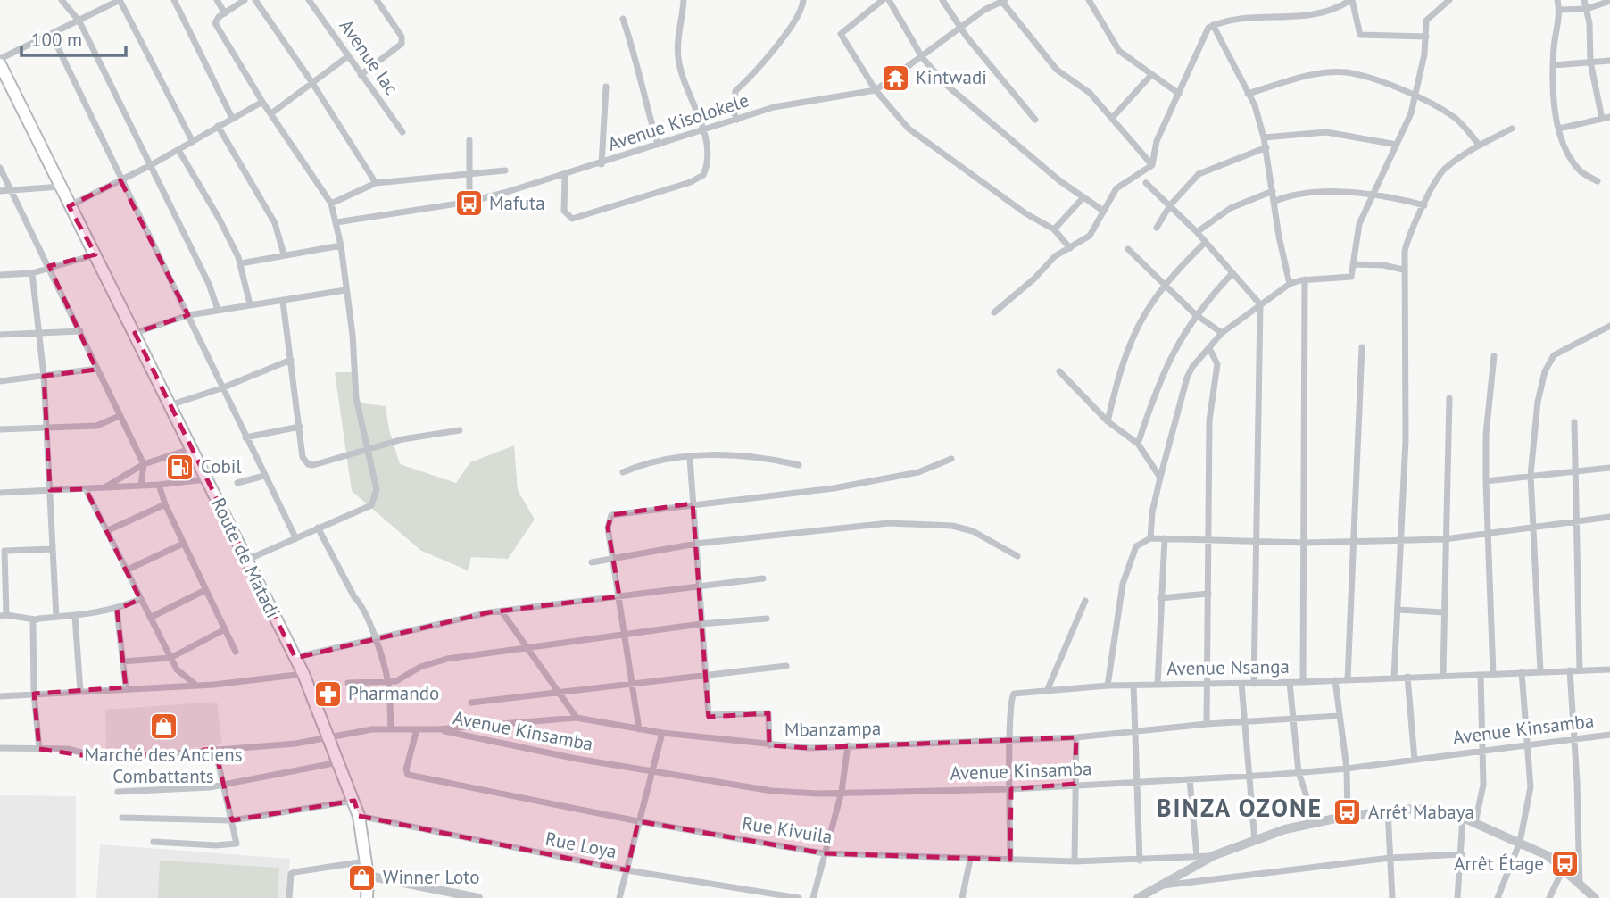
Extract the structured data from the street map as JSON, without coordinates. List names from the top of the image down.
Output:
{
  "streets": {
    "main road": ["Route de Matadi"],
    "street": [
      "Avenue lac",
      "Avenue Kisolokele",
      "Avenue Nsanga",
      "Mbanzampa",
      "Avenue Kinsamba",
      "Rue Kivuila",
      "Rue Loya"
    ]
  },
  "crossings": [
    ["Route de Matadi", "Mbanzampa"],
    ["Route de Matadi", "Rue Loya"],
    ["Avenue Nsanga", "Mbanzampa"],
    ["Avenue Nsanga", "Avenue Kinsamba"],
    ["Avenue Nsanga", "Rue Kivuila"],
    ["Mbanzampa", "Avenue Kinsamba"],
    ["Mbanzampa", "Rue Kivuila"]
  ],
  "districts": ["BINZA OZONE"],
  "places": {
    "temple": ["Kintwadi"],
    "bus stop": ["Mafuta", "Arrêt Mabaya", "Arrêt Étage"],
    "fuel station": ["Cobil"],
    "pharmacy": ["Pharmando"],
    "shop": ["Marché des Anciens Combattants", "Winner Loto"]
  },
  "scale_bar": "100 m"
}
